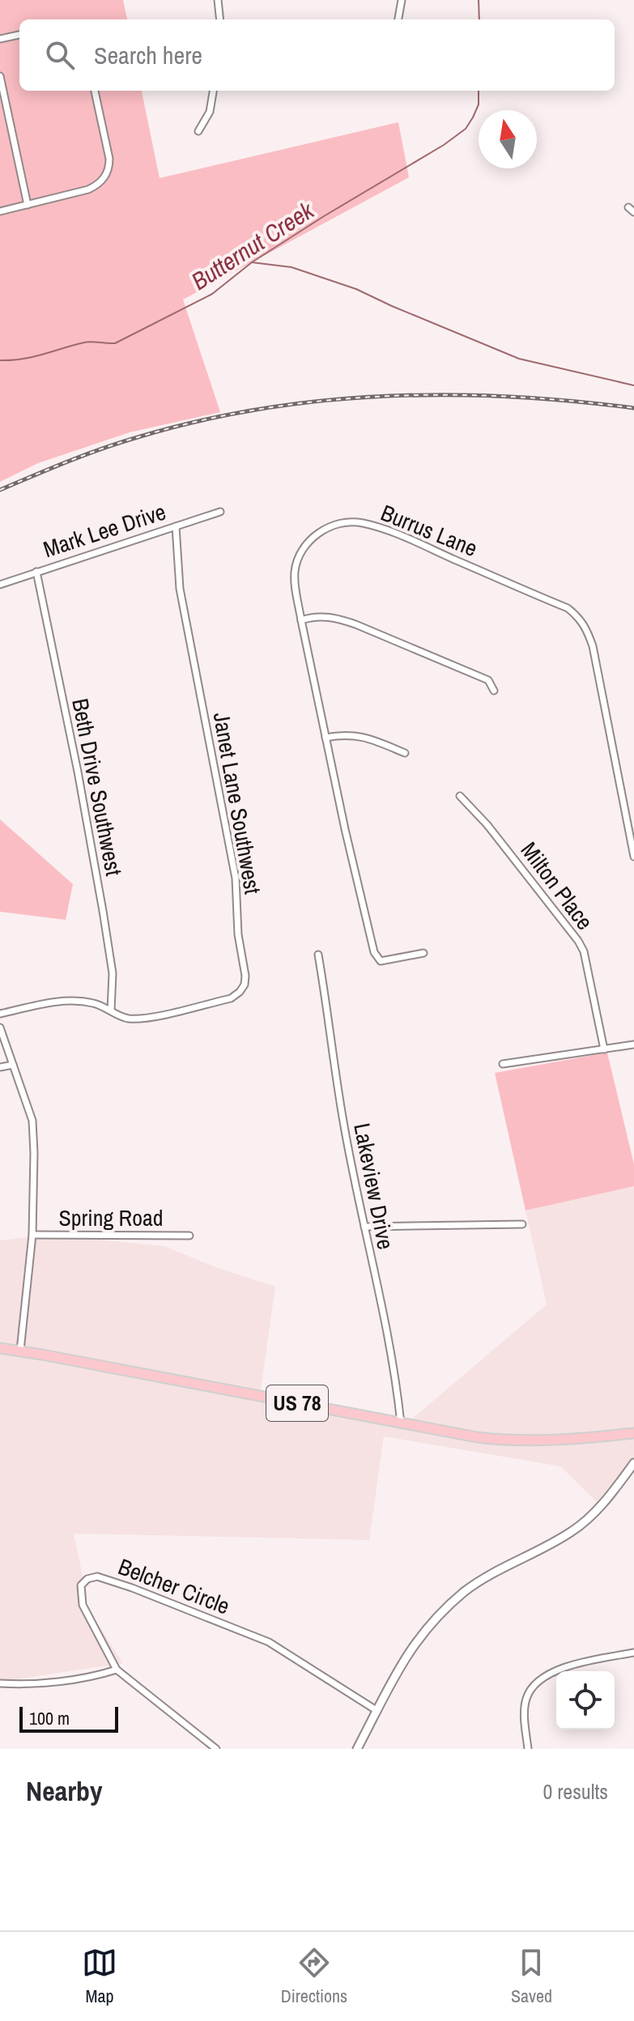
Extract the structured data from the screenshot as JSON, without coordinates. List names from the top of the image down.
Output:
{
  "streets": {
    "main road": ["US 78"],
    "street": [
      "Mark Lee Drive",
      "Burrus Lane",
      "Beth Drive Southwest",
      "Janet Lane Southwest",
      "Milton Place",
      "Lakeview Drive",
      "Spring Road",
      "Belcher Circle"
    ]
  },
  "crossings": [
    ["Mark Lee Drive", "Beth Drive Southwest"],
    ["Mark Lee Drive", "Janet Lane Southwest"],
    ["Beth Drive Southwest", "Janet Lane Southwest"],
    ["Lakeview Drive", "US 78"]
  ],
  "water": ["Butternut Creek"],
  "scale_bar": "100 m",
  "north": "top",
  "page": {
    "search": "Search here",
    "scale": "100 m",
    "heading": ["Nearby", "0 results"],
    "nav": ["Map", "Directions", "Saved"]
  }
}
